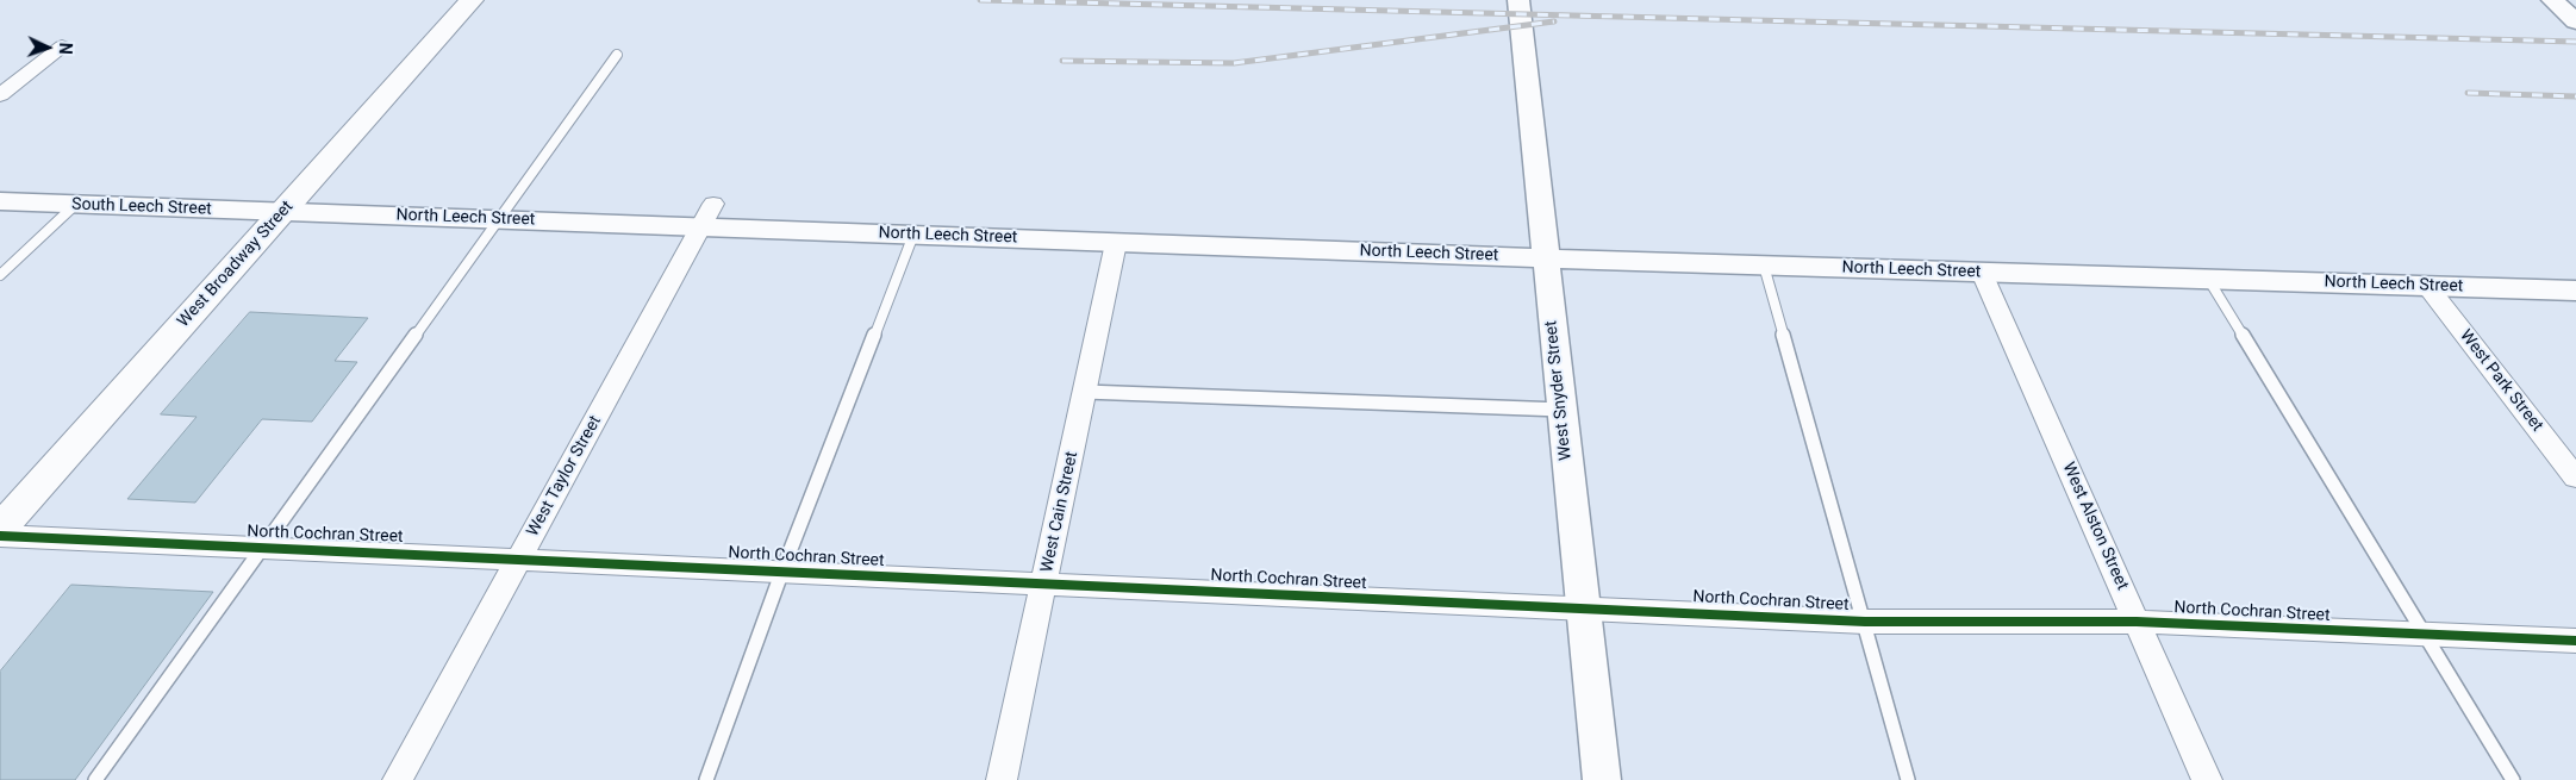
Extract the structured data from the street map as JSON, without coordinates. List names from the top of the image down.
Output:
{
  "streets": {
    "main road": ["West Broadway Street"],
    "street": [
      "South Leech Street",
      "North Leech Street",
      "West Park Street",
      "West Snyder Street",
      "West Taylor Street",
      "West Cain Street",
      "West Alston Street",
      "North Cochran Street"
    ]
  },
  "crossings": [
    ["South Leech Street", "North Leech Street"],
    ["South Leech Street", "West Broadway Street"],
    ["North Leech Street", "West Broadway Street"],
    ["North Leech Street", "West Park Street"],
    ["North Leech Street", "West Snyder Street"],
    ["North Leech Street", "West Taylor Street"],
    ["North Leech Street", "West Cain Street"],
    ["North Leech Street", "West Alston Street"],
    ["West Snyder Street", "North Cochran Street"],
    ["West Taylor Street", "North Cochran Street"],
    ["West Cain Street", "North Cochran Street"],
    ["West Alston Street", "North Cochran Street"]
  ],
  "north": "right"
}
